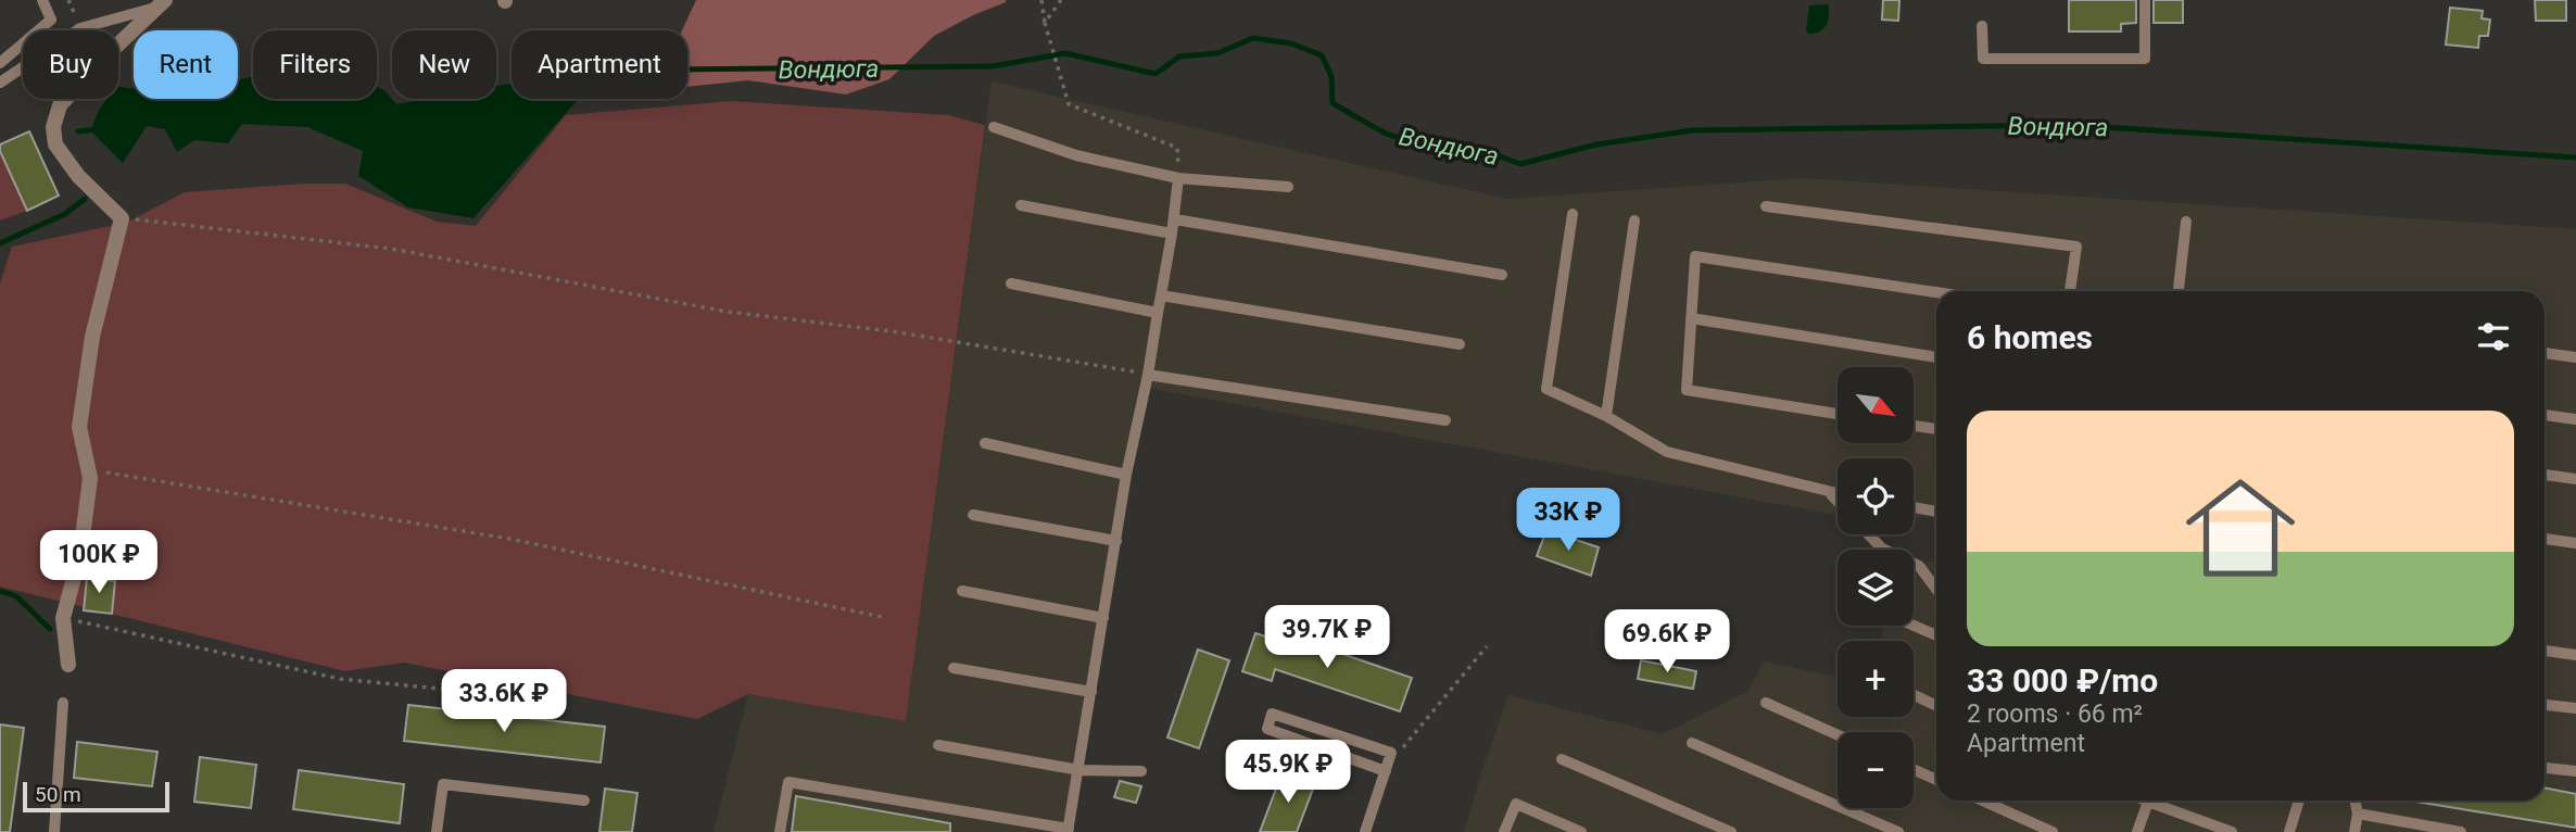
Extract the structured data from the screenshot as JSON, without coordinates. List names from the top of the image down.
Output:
{
  "water": ["Вондюга"],
  "scale_bar": "50 m",
  "north": "bottom right",
  "page": {
    "chip": [
      "Buy",
      "Rent",
      "Filters",
      "New",
      "Apartment"
    ],
    "heading": "6 homes",
    "map_buttons": ["+", "−"],
    "list": [
      {
        "name": "33 000 ₽/mo",
        "note": "2 rooms · 66 m² · Apartment"
      }
    ],
    "price": [
      "33K ₽",
      "100K ₽",
      "39.7K ₽",
      "69.6K ₽",
      "33.6K ₽",
      "45.9K ₽"
    ],
    "scale": "50 m"
  }
}
